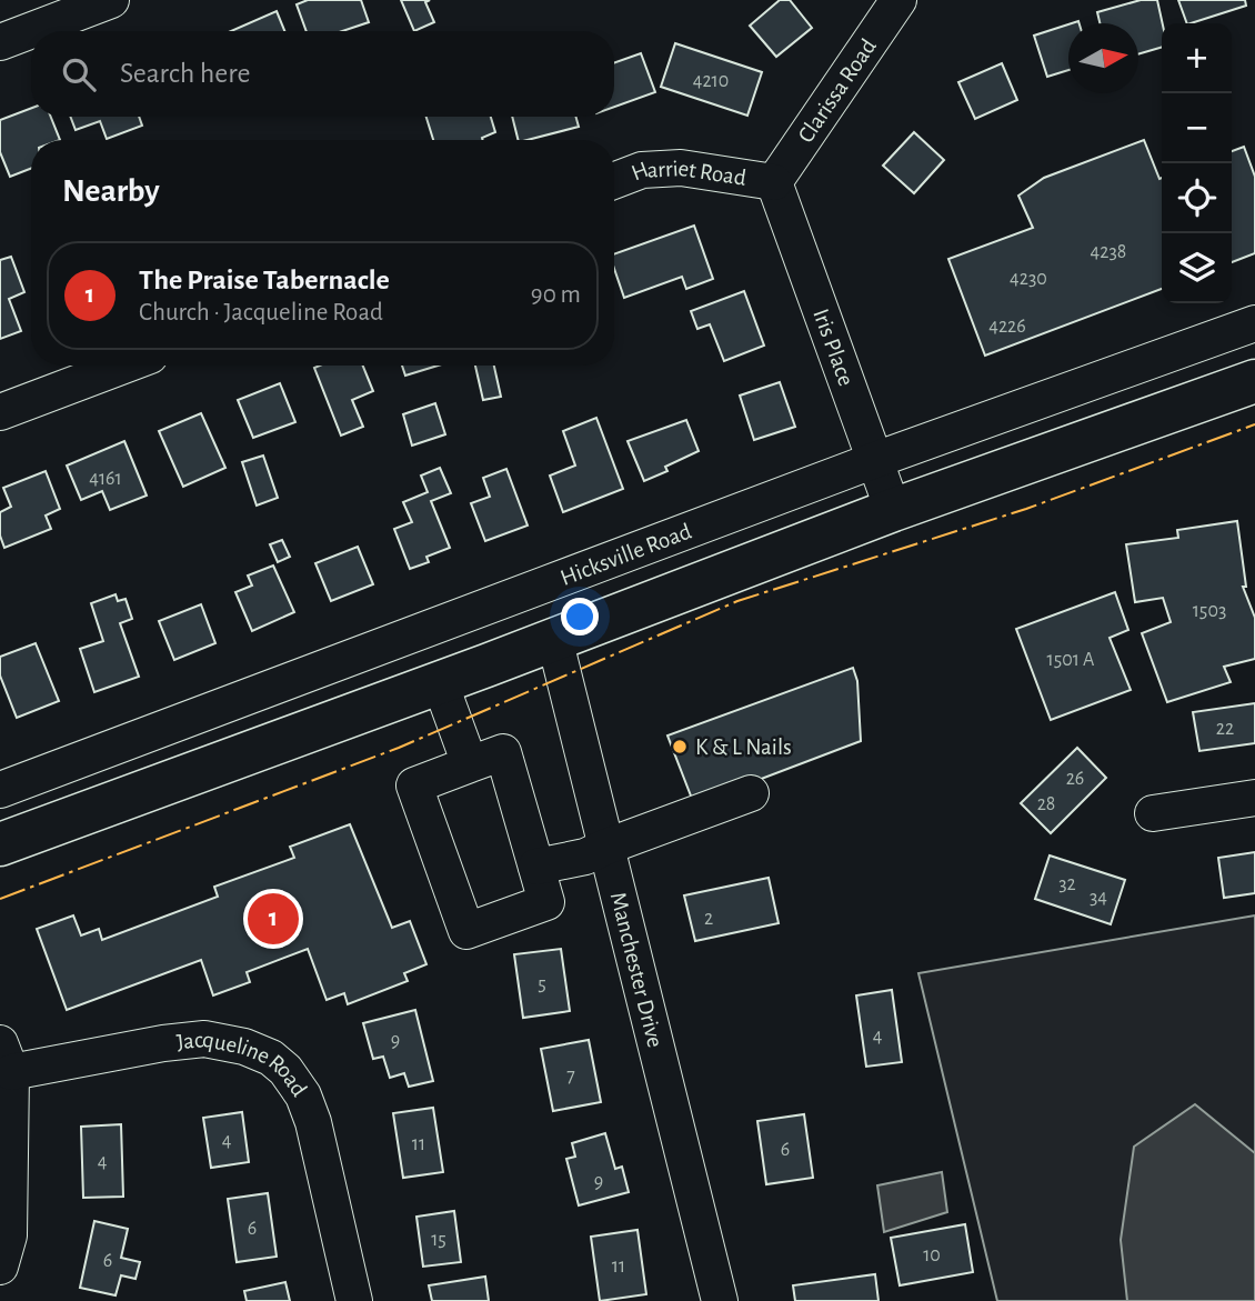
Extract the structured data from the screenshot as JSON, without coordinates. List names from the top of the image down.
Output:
{
  "streets": {
    "street": [
      "Clarissa Road",
      "Harriet Road",
      "Iris Place",
      "Hicksville Road",
      "Manchester Drive",
      "Jacqueline Road"
    ]
  },
  "crossings": [
    ["Clarissa Road", "Harriet Road"],
    ["Clarissa Road", "Iris Place"],
    ["Harriet Road", "Iris Place"],
    ["Iris Place", "Hicksville Road"]
  ],
  "places": ["K & L Nails"],
  "house_numbers": [
    "4210",
    "4238",
    "4230",
    "4226",
    "4161",
    "1503",
    "1501 A",
    "22",
    "26",
    "28",
    "32",
    "34",
    "2",
    "5",
    "4",
    "9",
    "7",
    "4",
    "11",
    "6",
    "4",
    "9",
    "6",
    "15",
    "10",
    "6",
    "11"
  ],
  "north": "right",
  "page": {
    "map_buttons": ["+", "−"],
    "search": "Search here",
    "heading": "Nearby",
    "list": [
      {
        "mark": "1",
        "name": "The Praise Tabernacle",
        "note": "Church · Jacqueline Road",
        "value": "90 m"
      }
    ],
    "pins": "1"
  }
}
